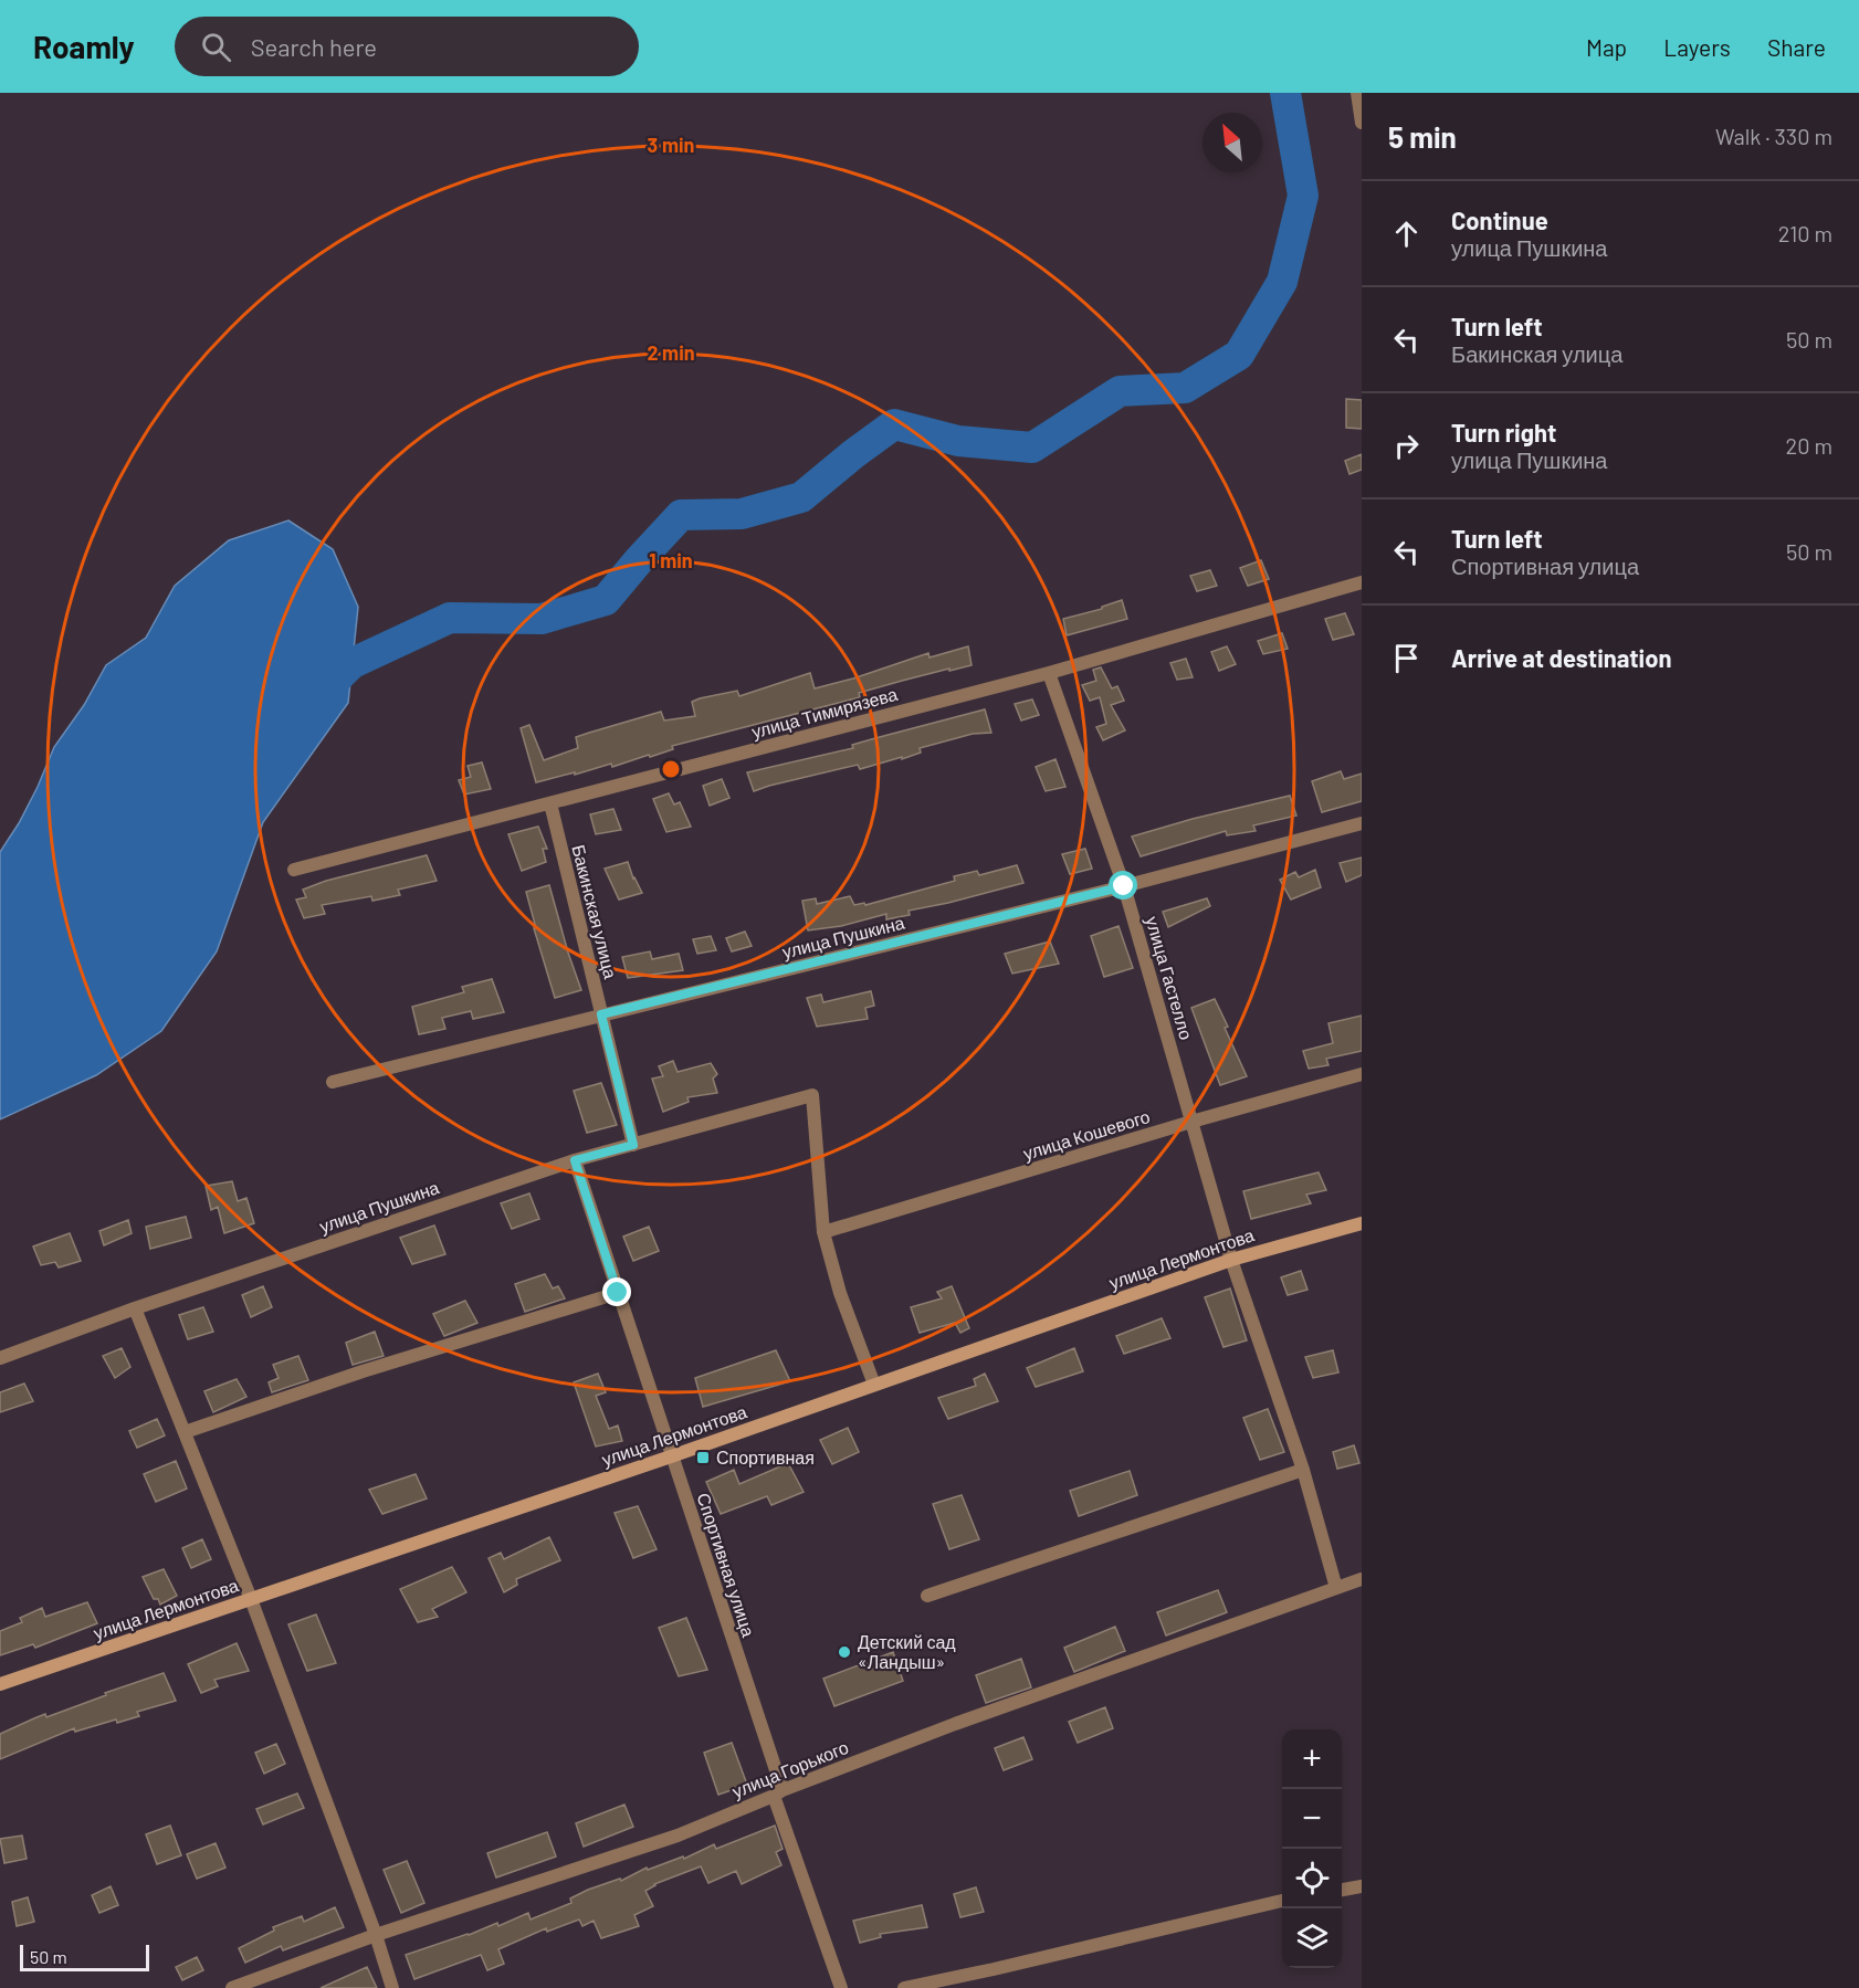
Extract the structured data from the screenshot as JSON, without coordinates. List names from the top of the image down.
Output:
{
  "streets": {
    "street": [
      "улица Тимирязева",
      "Бакинская улица",
      "улица Пушкина",
      "улица Гастелло",
      "улица Кошевого",
      "улица Лермонтова",
      "Спортивная улица",
      "улица Горького"
    ]
  },
  "crossings": [
    ["улица Тимирязева", "Бакинская улица"],
    ["улица Тимирязева", "улица Гастелло"],
    ["Бакинская улица", "улица Пушкина"],
    ["улица Пушкина", "улица Гастелло"],
    ["улица Пушкина", "улица Кошевого"],
    ["улица Пушкина", "Спортивная улица"],
    ["улица Гастелло", "улица Кошевого"],
    ["улица Гастелло", "улица Лермонтова"],
    ["улица Гастелло", "улица Горького"],
    ["улица Лермонтова", "Спортивная улица"],
    ["Спортивная улица", "улица Горького"]
  ],
  "places": {
    "transit": ["Спортивная"],
    "other": ["Детский сад «Ландыш»"]
  },
  "scale_bar": "50 m",
  "north": "top left",
  "page": {
    "header": "Roamly",
    "search": "Search here",
    "nav": ["Map", "Layers", "Share"],
    "heading": ["5 min", "Walk · 330 m"],
    "list": [
      ["Continue", "улица Пушкина", "210 m"],
      ["Turn left", "Бакинская улица", "50 m"],
      ["Turn right", "улица Пушкина", "20 m"],
      ["Turn left", "Спортивная улица", "50 m"],
      "Arrive at destination"
    ],
    "map_buttons": ["+", "−"],
    "scale": "50 m"
  },
  "rings": ["3 min", "2 min", "1 min"]
}
